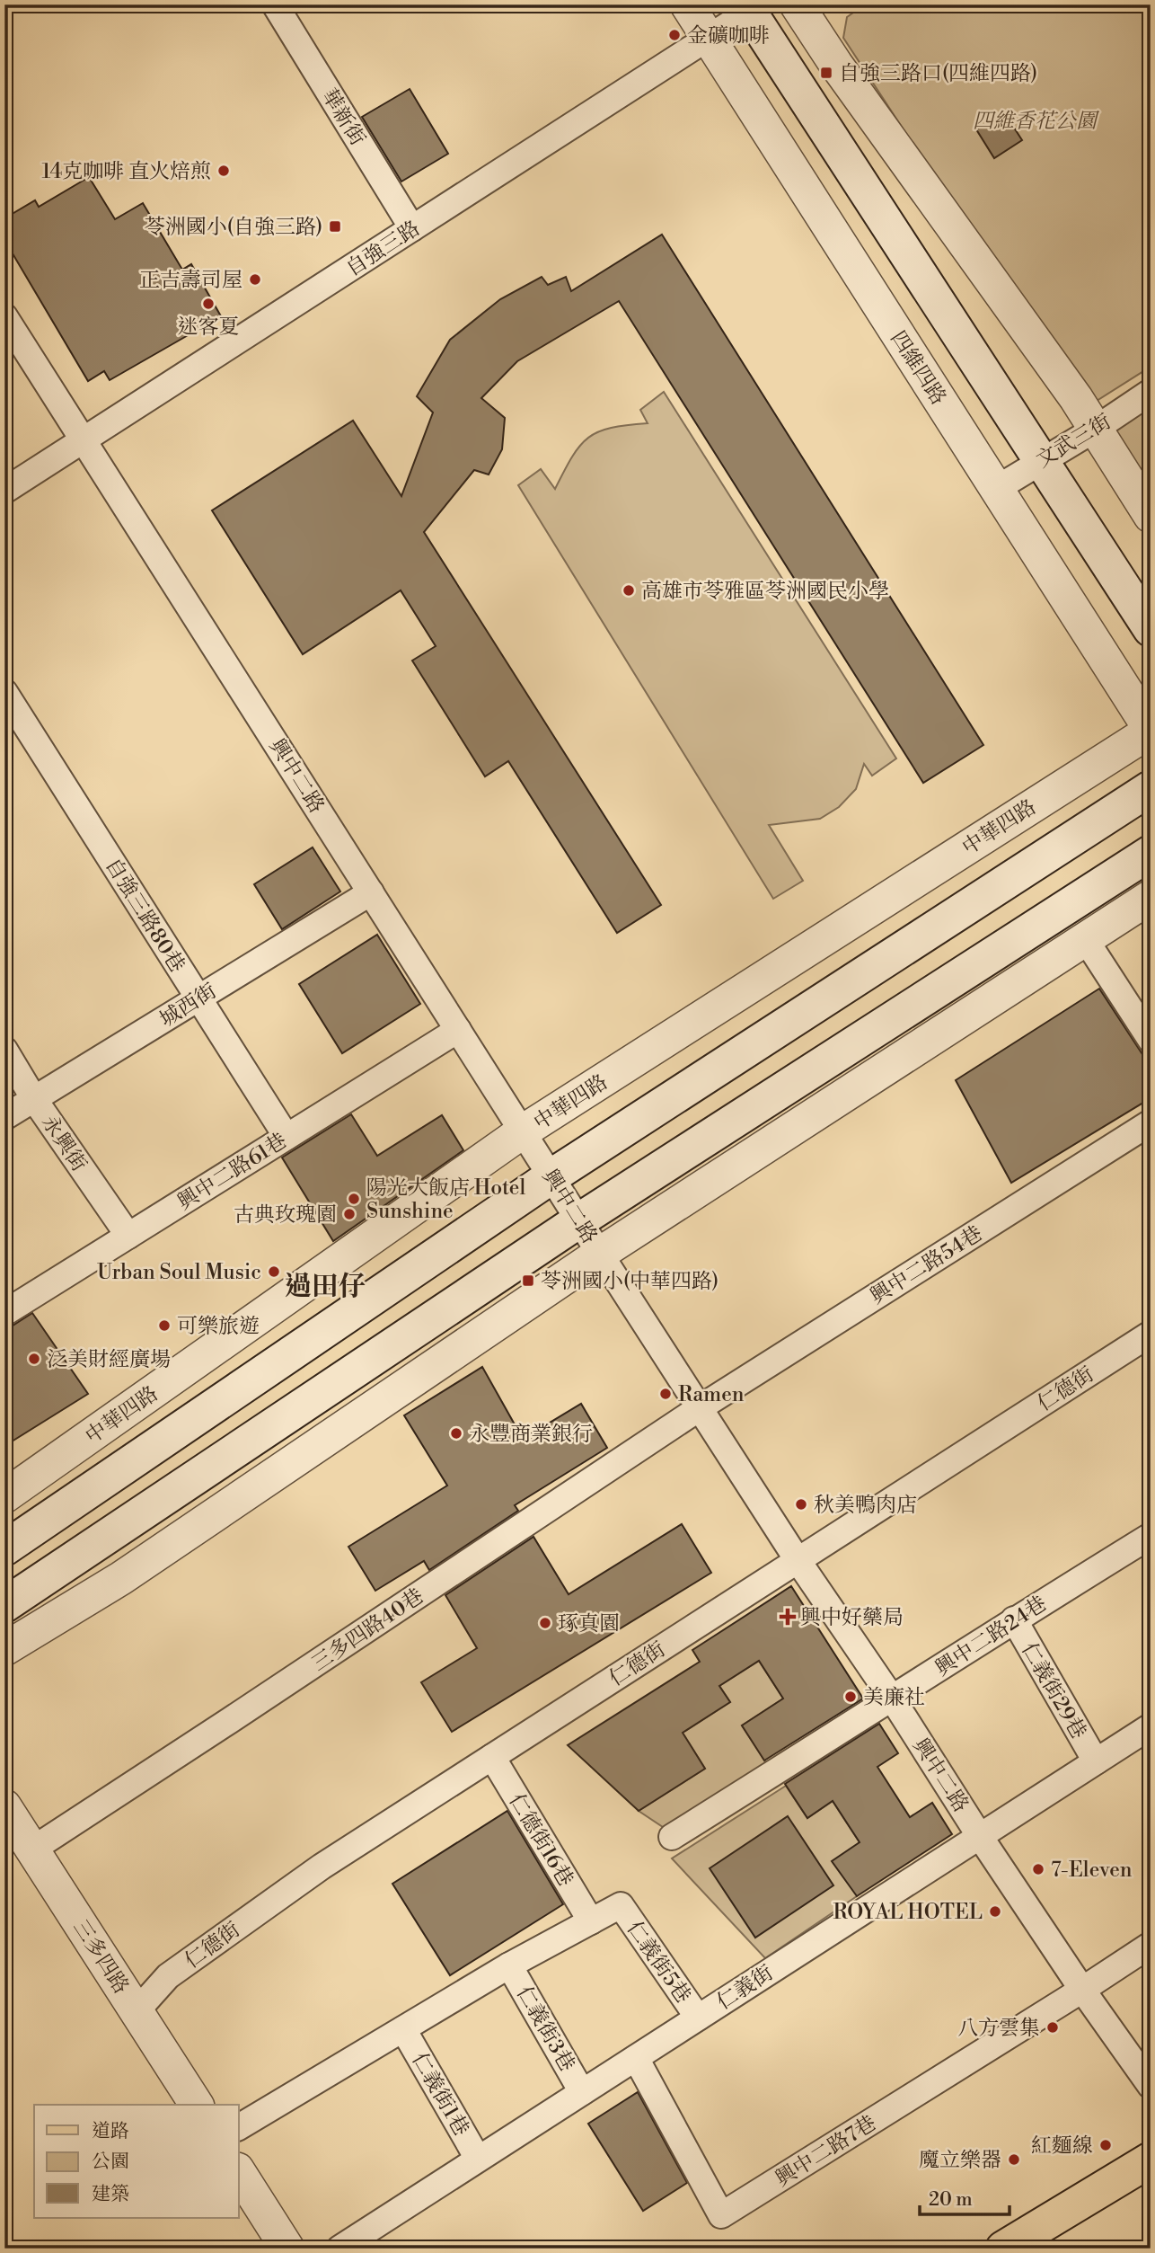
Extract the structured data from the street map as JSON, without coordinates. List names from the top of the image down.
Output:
{
  "streets": {
    "street": [
      "華新街",
      "自強三路",
      "四維四路",
      "文武三街",
      "興中二路",
      "中華四路",
      "自強三路80巷",
      "城西街",
      "永興街",
      "興中二路61巷",
      "興中二路54巷",
      "仁德街",
      "三多四路40巷",
      "興中二路24巷",
      "仁義街29巷",
      "仁德街16巷",
      "三多四路",
      "仁義街5巷",
      "仁義街",
      "仁義街3巷",
      "仁義街1巷",
      "興中二路7巷"
    ]
  },
  "crossings": [
    ["華新街", "自強三路"],
    ["自強三路", "四維四路"],
    ["自強三路", "興中二路"],
    ["四維四路", "文武三街"],
    ["四維四路", "中華四路"],
    ["興中二路", "中華四路"],
    ["興中二路", "城西街"],
    ["興中二路", "興中二路61巷"],
    ["興中二路", "興中二路54巷"],
    ["興中二路", "仁德街"],
    ["興中二路", "三多四路40巷"],
    ["興中二路", "興中二路24巷"],
    ["興中二路", "仁義街"],
    ["興中二路", "興中二路7巷"],
    ["自強三路80巷", "城西街"],
    ["自強三路80巷", "興中二路61巷"],
    ["城西街", "永興街"],
    ["永興街", "興中二路61巷"],
    ["興中二路54巷", "三多四路40巷"],
    ["仁德街", "仁德街16巷"],
    ["仁德街", "三多四路"],
    ["三多四路40巷", "三多四路"],
    ["興中二路24巷", "仁義街29巷"],
    ["仁義街29巷", "仁義街"],
    ["仁德街16巷", "仁義街5巷"],
    ["仁義街5巷", "仁義街"],
    ["仁義街", "仁義街3巷"],
    ["仁義街", "仁義街1巷"],
    ["仁義街", "興中二路7巷"]
  ],
  "districts": ["過田仔"],
  "parks": ["四維香花公園"],
  "places": {
    "other": [
      "金礦咖啡",
      "14克咖啡 直火焙煎",
      "正吉壽司屋",
      "迷客夏",
      "高雄市苓雅區苓洲國民小學",
      "陽光大飯店 Hotel Sunshine",
      "古典玫瑰園",
      "Urban Soul Music",
      "可樂旅遊",
      "泛美財經廣場",
      "Ramen",
      "永豐商業銀行",
      "秋美鴨肉店",
      "琢真園",
      "美廉社",
      "7-Eleven",
      "ROYAL HOTEL",
      "八方雲集",
      "紅麵線",
      "魔立樂器"
    ],
    "transit": ["自強三路口(四維四路)", "苓洲國小(自強三路)", "苓洲國小(中華四路)"],
    "health": ["興中好藥局"]
  },
  "legend": ["道路", "公園", "建築"],
  "scale_bar": "20 m"
}
